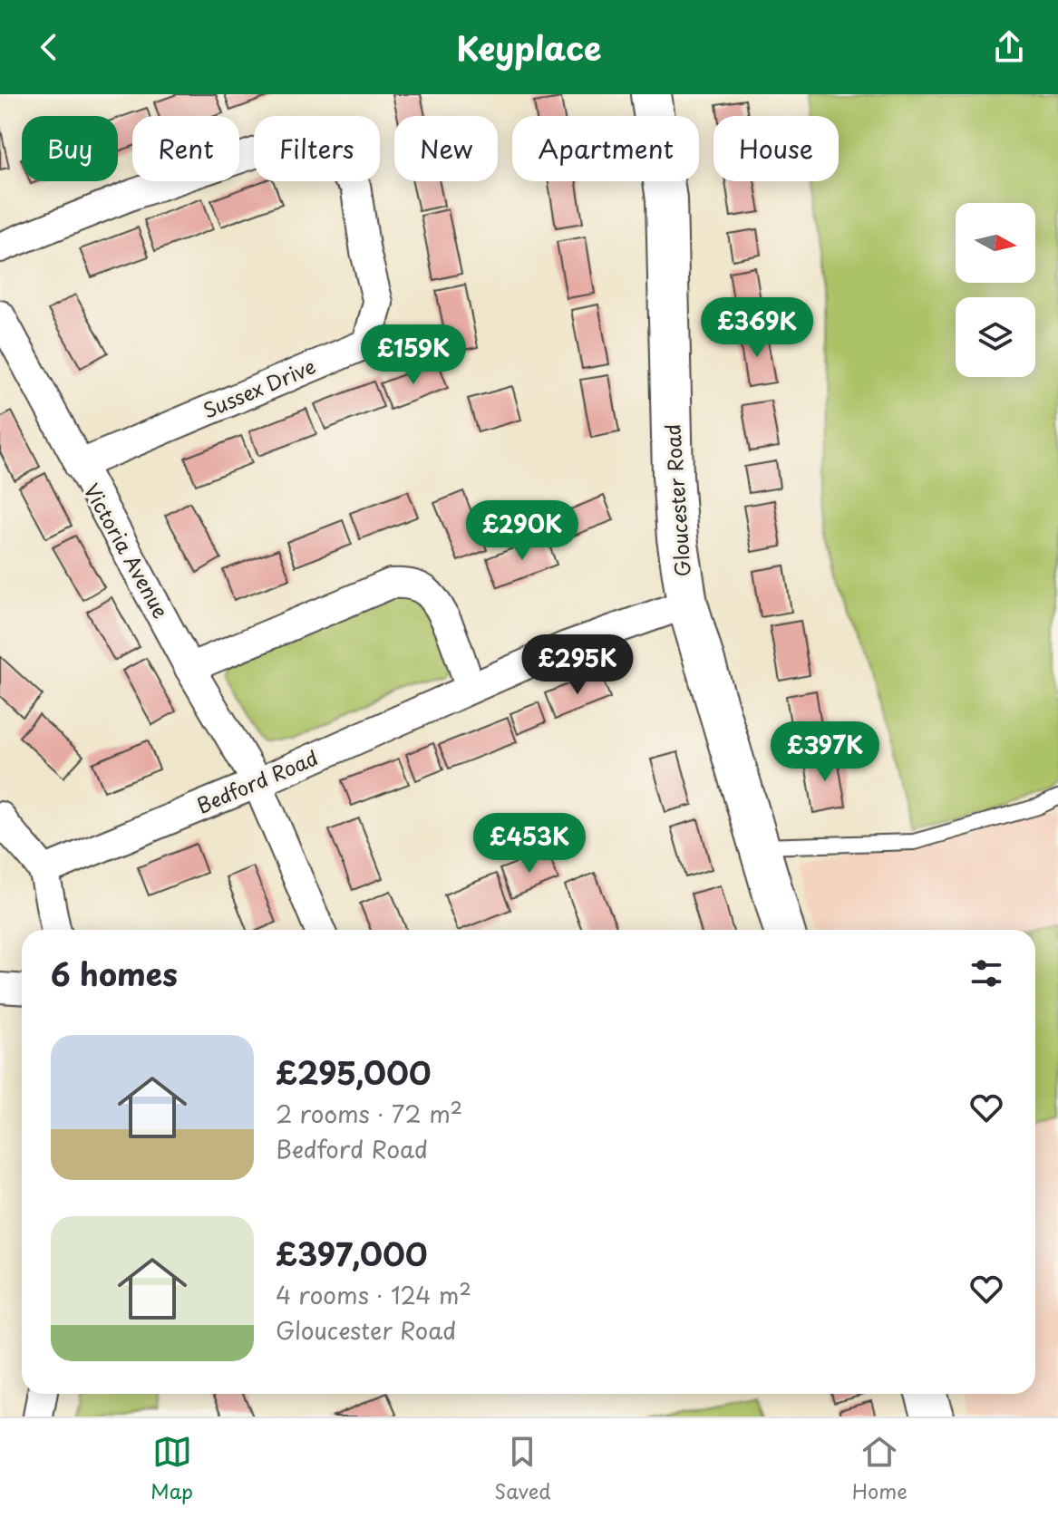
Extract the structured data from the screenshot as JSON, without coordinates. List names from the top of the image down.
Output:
{
  "streets": {
    "street": [
      "Sussex Drive",
      "Gloucester Road",
      "Victoria Avenue",
      "Bedford Road"
    ]
  },
  "crossings": [
    ["Sussex Drive", "Victoria Avenue"],
    ["Gloucester Road", "Bedford Road"],
    ["Victoria Avenue", "Bedford Road"]
  ],
  "north": "right",
  "page": {
    "header": "Keyplace",
    "chip": [
      "Buy",
      "Rent",
      "Filters",
      "New",
      "Apartment",
      "House"
    ],
    "price": [
      "£369K",
      "£159K",
      "£290K",
      "£295K",
      "£397K",
      "£453K"
    ],
    "heading": "6 homes",
    "list": [
      {
        "name": "£295,000",
        "note": "2 rooms · 72 m² · Bedford Road"
      },
      {
        "name": "£397,000",
        "note": "4 rooms · 124 m² · Gloucester Road"
      }
    ],
    "tabs": ["Map", "Saved", "Home"]
  }
}
